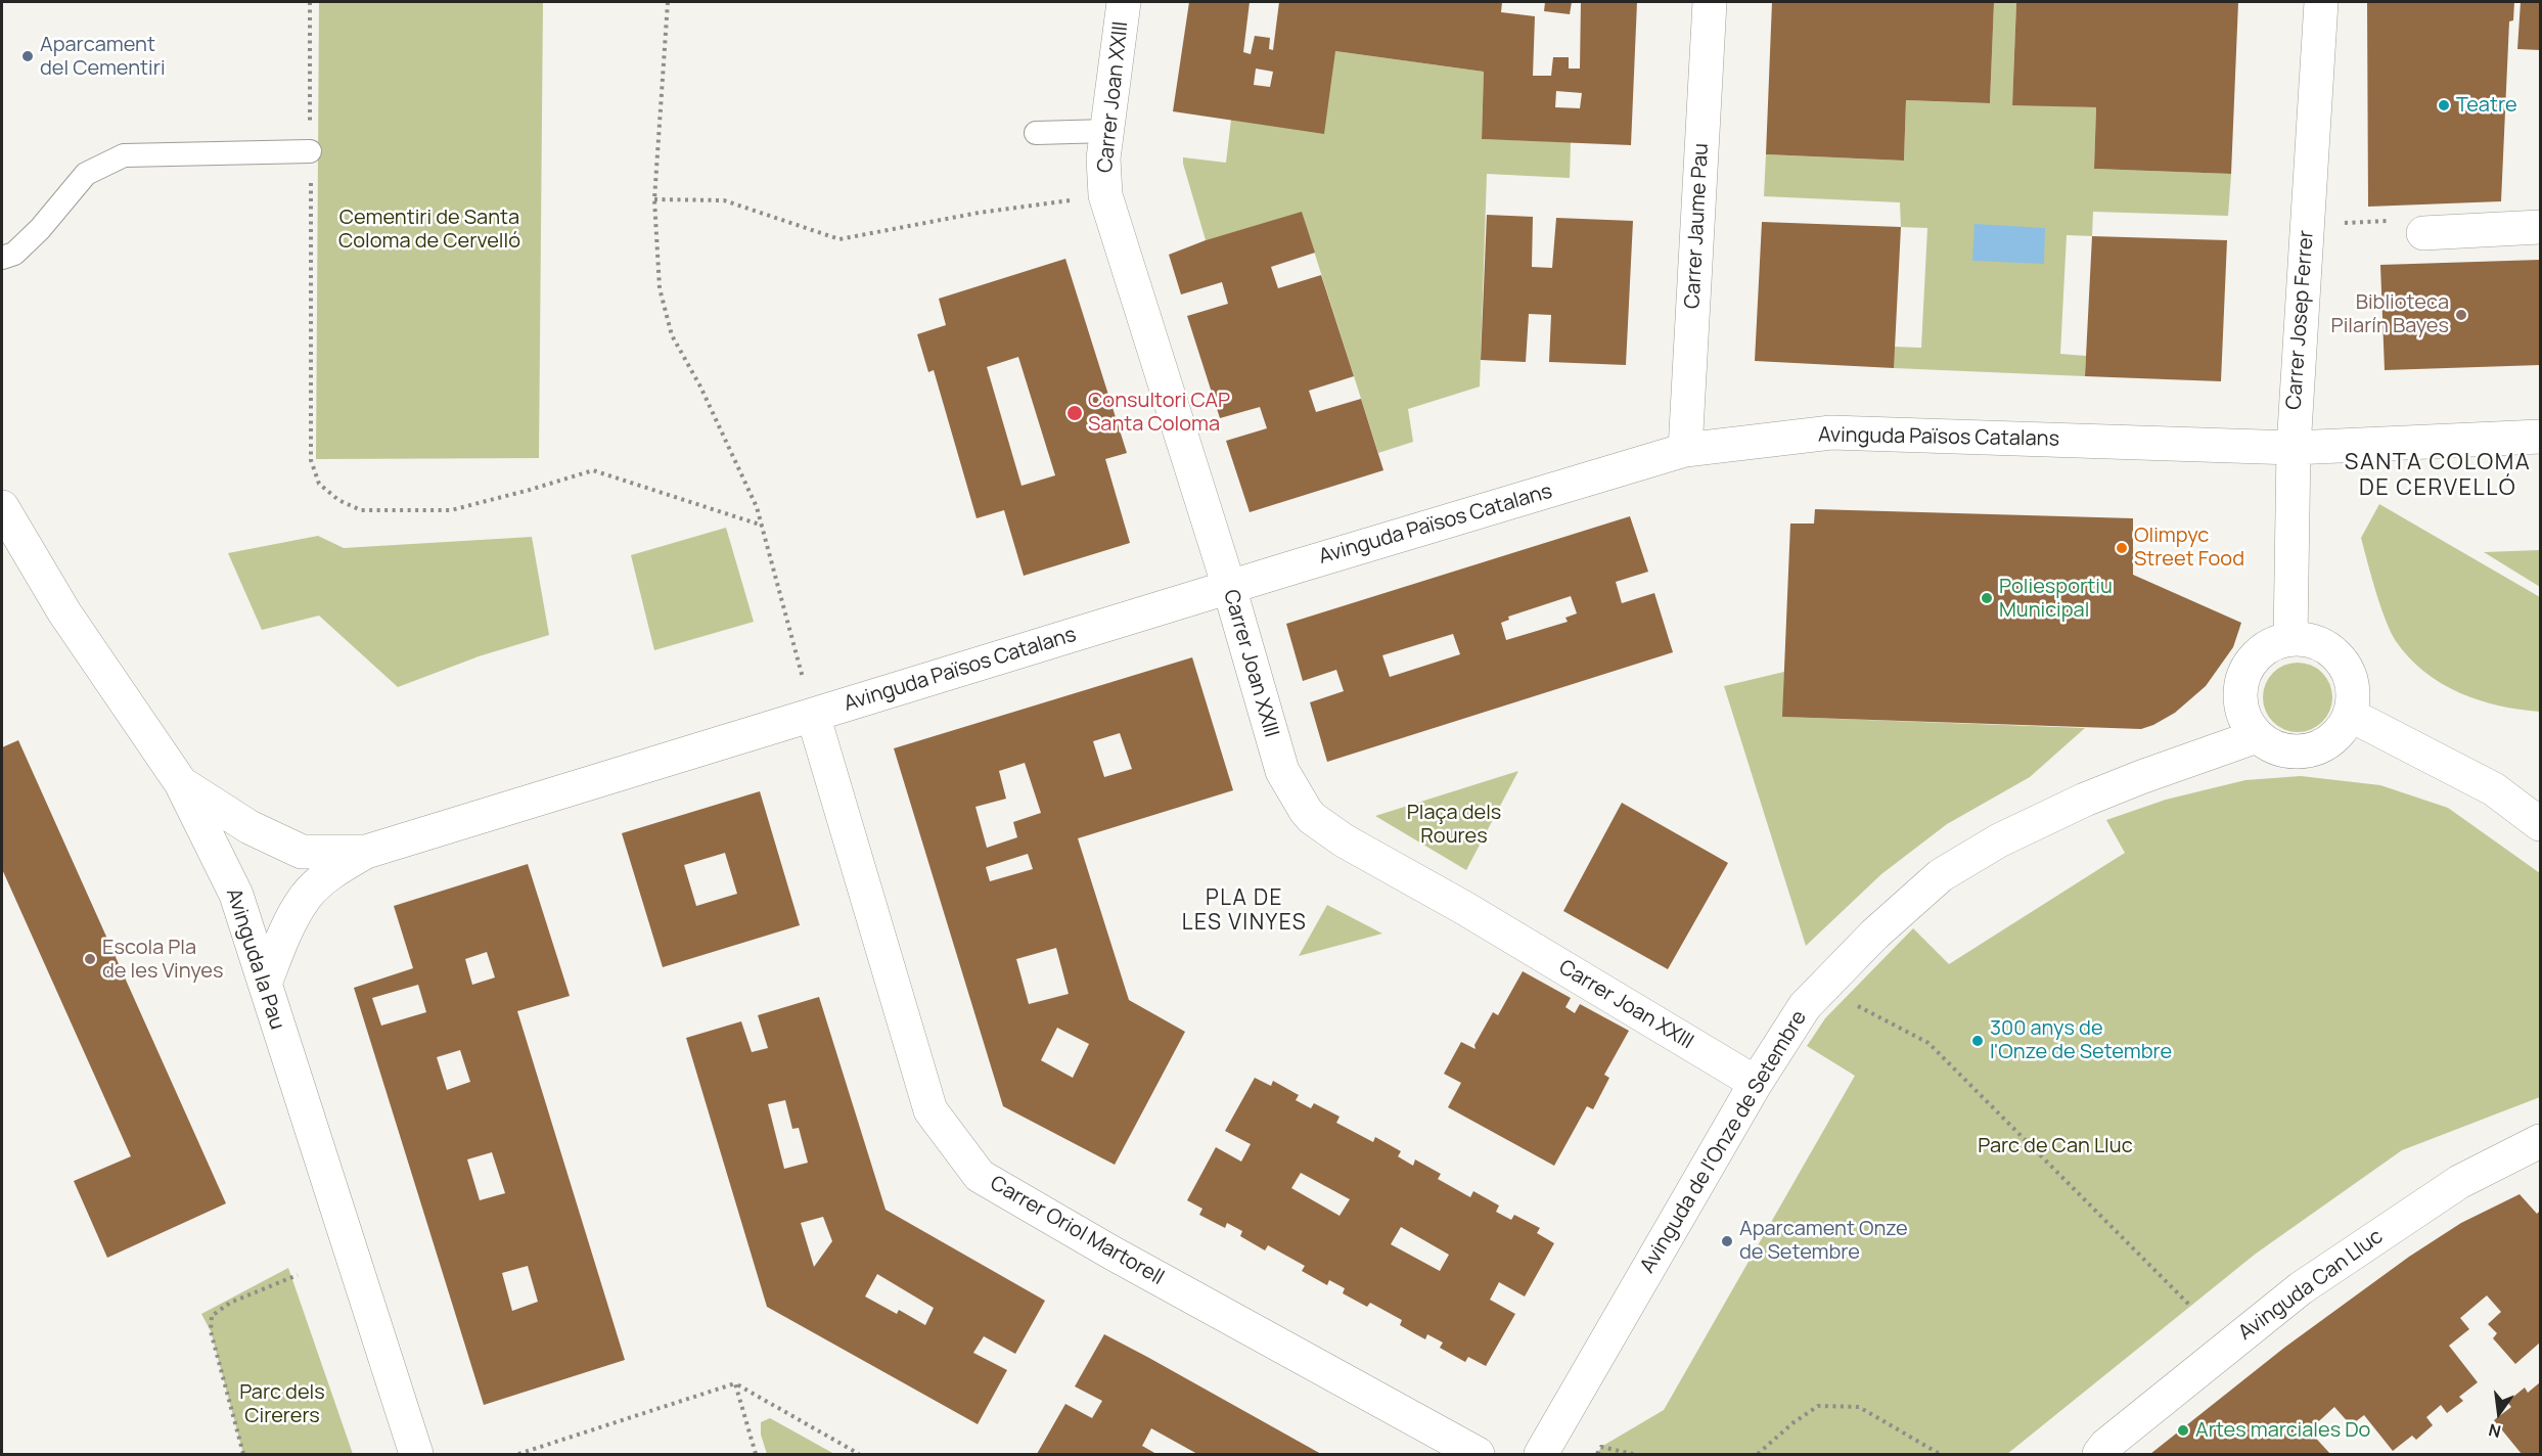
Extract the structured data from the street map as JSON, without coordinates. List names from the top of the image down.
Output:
{
  "streets": {
    "street": [
      "Carrer Joan XXIII",
      "Carrer Jaume Pau",
      "Carrer Josep Ferrer",
      "Avinguda Països Catalans",
      "Avinguda la Pau",
      "Avinguda de l'Onze de Setembre",
      "Carrer Oriol Martorell",
      "Avinguda Can Lluc"
    ]
  },
  "crossings": [
    ["Carrer Joan XXIII", "Avinguda Països Catalans"],
    ["Carrer Joan XXIII", "Avinguda de l'Onze de Setembre"],
    ["Carrer Jaume Pau", "Avinguda Països Catalans"],
    ["Carrer Josep Ferrer", "Avinguda Països Catalans"],
    ["Carrer Josep Ferrer", "Avinguda de l'Onze de Setembre"],
    ["Avinguda Països Catalans", "Avinguda la Pau"],
    ["Avinguda Països Catalans", "Carrer Oriol Martorell"]
  ],
  "districts": ["SANTA COLOMA DE CERVELLÓ", "PLA DE LES VINYES"],
  "parks": [
    "Cementiri de Santa Coloma de Cervelló",
    "Plaça dels Roures",
    "Parc de Can Lluc",
    "Parc dels Cirerers"
  ],
  "places": [
    "Aparcament del Cementiri",
    "Teatre",
    "Biblioteca Pilarín Bayes",
    "Consultori CAP Santa Coloma",
    "Olimpyc Street Food",
    "Poliesportiu Municipal",
    "Escola Pla de les Vinyes",
    "300 anys de l'Onze de Setembre",
    "Aparcament Onze de Setembre",
    "Artes marciales Do"
  ],
  "north": "bottom"
}
